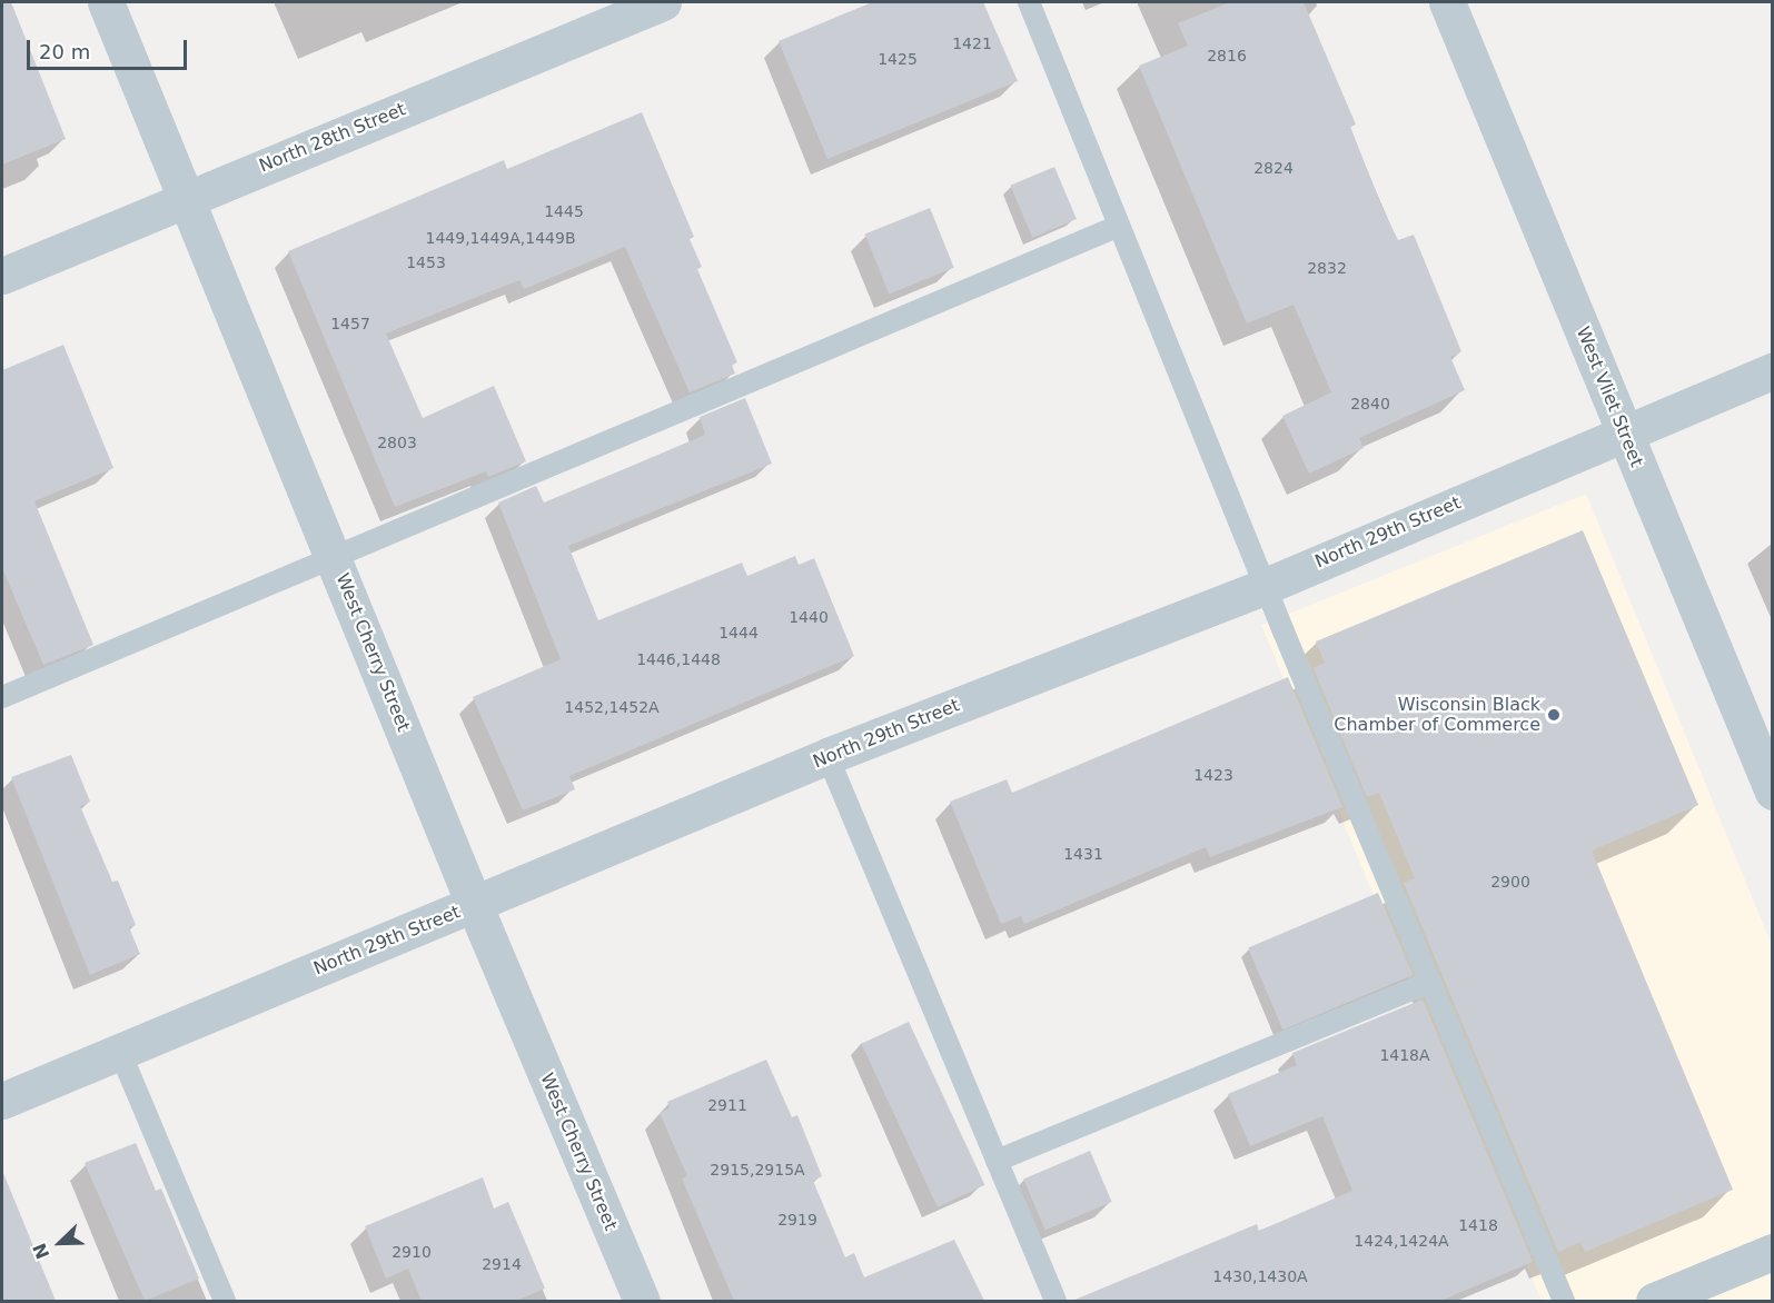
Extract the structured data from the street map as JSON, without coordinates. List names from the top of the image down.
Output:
{
  "streets": {
    "street": [
      "North 28th Street",
      "West Vliet Street",
      "North 29th Street",
      "West Cherry Street"
    ]
  },
  "crossings": [
    ["North 28th Street", "West Cherry Street"],
    ["West Vliet Street", "North 29th Street"],
    ["North 29th Street", "West Cherry Street"]
  ],
  "places": ["Wisconsin Black Chamber of Commerce"],
  "house_numbers": [
    "1421",
    "2816",
    "1425",
    "2824",
    "1445",
    "1449,1449A,1449B",
    "1453",
    "2832",
    "1457",
    "2840",
    "2803",
    "1440",
    "1444",
    "1446,1448",
    "1452,1452A",
    "1423",
    "1431",
    "2900",
    "1418A",
    "2911",
    "2915,2915A",
    "2919",
    "1418",
    "1424,1424A",
    "2910",
    "2914",
    "1430,1430A"
  ],
  "scale_bar": "20 m",
  "north": "bottom left"
}
